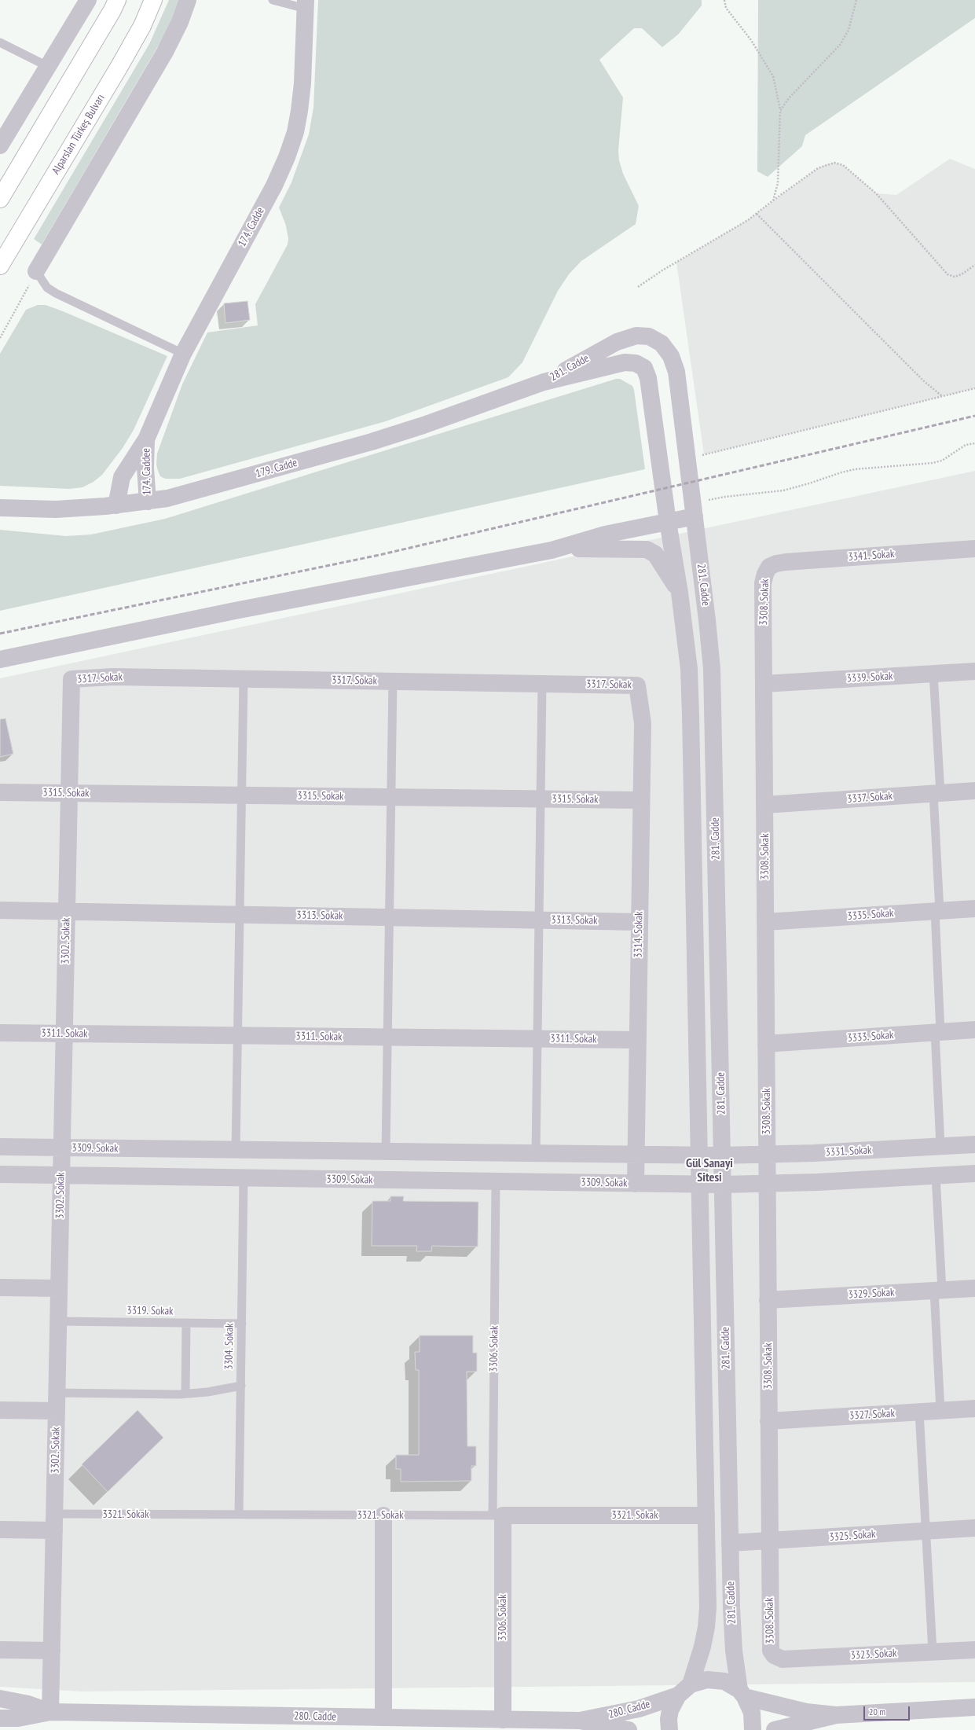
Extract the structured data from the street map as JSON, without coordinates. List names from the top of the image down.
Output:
{
  "streets": {
    "highway": ["Alparslan Türkeş Bulvarı"],
    "street": [
      "174. Cadde",
      "281. Cadde",
      "179. Cadde",
      "174. Caddee",
      "3341. Sokak",
      "3308. Sokak",
      "3339. Sokak",
      "3317. Sokak",
      "3315. Sokak",
      "3337. Sokak",
      "3335. Sokak",
      "3313. Sokak",
      "3314. Sokak",
      "3302. Sokak",
      "3311. Sokak",
      "3333. Sokak",
      "3309. Sokak",
      "3331. Sokak",
      "3329. Sokak",
      "3306. Sokak",
      "3327. Sokak",
      "3321. Sokak",
      "3325. Sokak",
      "3323. Sokak",
      "280. Cadde"
    ],
    "lane": ["3319. Sokak", "3304. Sokak"]
  },
  "crossings": [
    ["174. Cadde", "174. Caddee"],
    ["281. Cadde", "179. Cadde"],
    ["281. Cadde", "3309. Sokak"],
    ["281. Cadde", "3331. Sokak"],
    ["281. Cadde", "3321. Sokak"],
    ["281. Cadde", "3325. Sokak"],
    ["179. Cadde", "174. Caddee"],
    ["3341. Sokak", "3308. Sokak"],
    ["3308. Sokak", "3339. Sokak"],
    ["3308. Sokak", "3337. Sokak"],
    ["3308. Sokak", "3335. Sokak"],
    ["3308. Sokak", "3333. Sokak"],
    ["3308. Sokak", "3331. Sokak"],
    ["3308. Sokak", "3329. Sokak"],
    ["3308. Sokak", "3327. Sokak"],
    ["3308. Sokak", "3325. Sokak"],
    ["3308. Sokak", "3323. Sokak"],
    ["3317. Sokak", "3314. Sokak"],
    ["3317. Sokak", "3302. Sokak"],
    ["3315. Sokak", "3314. Sokak"],
    ["3315. Sokak", "3302. Sokak"],
    ["3313. Sokak", "3314. Sokak"],
    ["3313. Sokak", "3302. Sokak"],
    ["3314. Sokak", "3311. Sokak"],
    ["3314. Sokak", "3309. Sokak"],
    ["3302. Sokak", "3311. Sokak"],
    ["3302. Sokak", "3309. Sokak"],
    ["3302. Sokak", "3319. Sokak"],
    ["3302. Sokak", "3321. Sokak"],
    ["3302. Sokak", "280. Cadde"],
    ["3309. Sokak", "3331. Sokak"],
    ["3309. Sokak", "3304. Sokak"],
    ["3309. Sokak", "3306. Sokak"],
    ["3319. Sokak", "3304. Sokak"],
    ["3304. Sokak", "3321. Sokak"],
    ["3306. Sokak", "3321. Sokak"],
    ["3306. Sokak", "280. Cadde"]
  ],
  "districts": ["Gül Sanayi Sitesi"],
  "scale_bar": "20 m"
}
